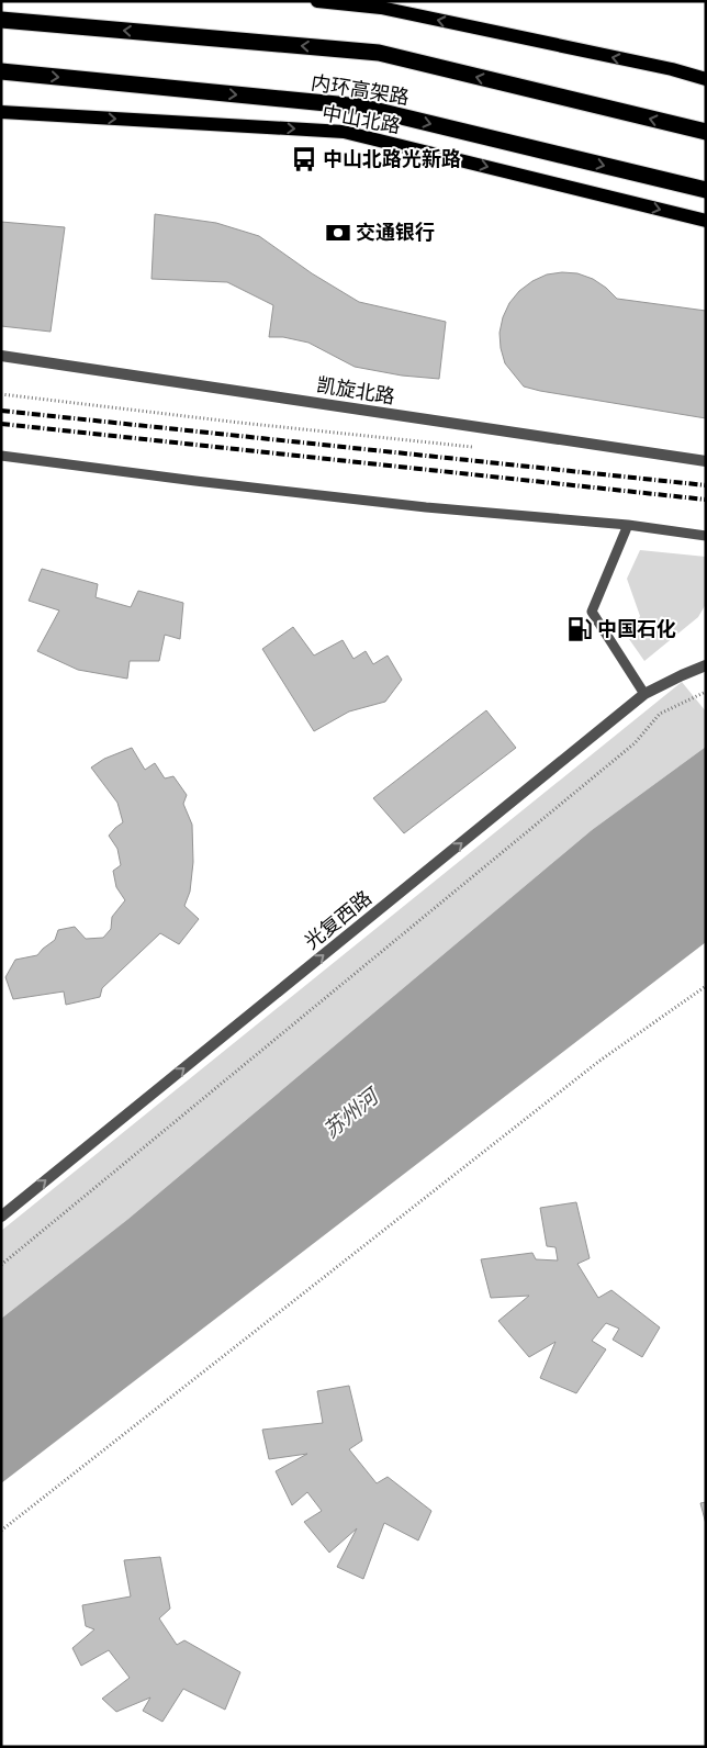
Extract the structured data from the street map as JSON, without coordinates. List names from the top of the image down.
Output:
{
  "streets": {
    "highway": ["内环高架路"],
    "main road": ["中山北路"],
    "street": ["凯旋北路", "光复西路"]
  },
  "one_way": ["中山北路", "光复西路"],
  "water": ["苏州河"],
  "places": {
    "bus stop": ["中山北路光新路"],
    "bank": ["交通银行"],
    "fuel station": ["中国石化"]
  }
}
